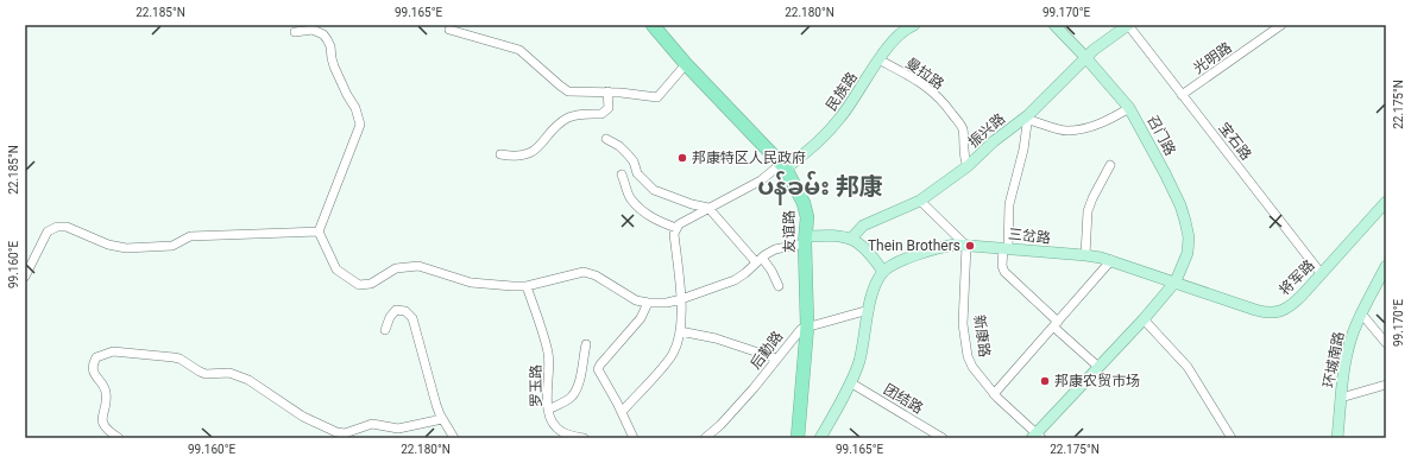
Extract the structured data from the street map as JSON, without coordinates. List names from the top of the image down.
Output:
{
  "streets": {
    "highway": ["友谊路"],
    "main road": [
      "民族路",
      "振兴路",
      "召门路",
      "三岔路",
      "将军路",
      "新康路",
      "环城南路"
    ],
    "street": [
      "光明路",
      "曼拉路",
      "宝石路",
      "后勤路",
      "罗玉路",
      "团结路"
    ]
  },
  "crossings": [
    ["光明路", "宝石路"],
    ["曼拉路", "民族路"],
    ["曼拉路", "振兴路"],
    ["民族路", "友谊路"],
    ["振兴路", "召门路"],
    ["振兴路", "宝石路"],
    ["召门路", "三岔路"],
    ["召门路", "将军路"],
    ["召门路", "新康路"],
    ["宝石路", "将军路"],
    ["友谊路", "后勤路"],
    ["三岔路", "将军路"],
    ["三岔路", "新康路"],
    ["将军路", "新康路"]
  ],
  "districts": ["ပန်ခမ်း 邦康"],
  "places": ["邦康特区人民政府", "Thein Brothers", "邦康农贸市场"],
  "coordinates": [
    "22.185°N",
    "99.165°E",
    "22.180°N",
    "99.170°E",
    "22.175°N",
    "99.160°E"
  ]
}
